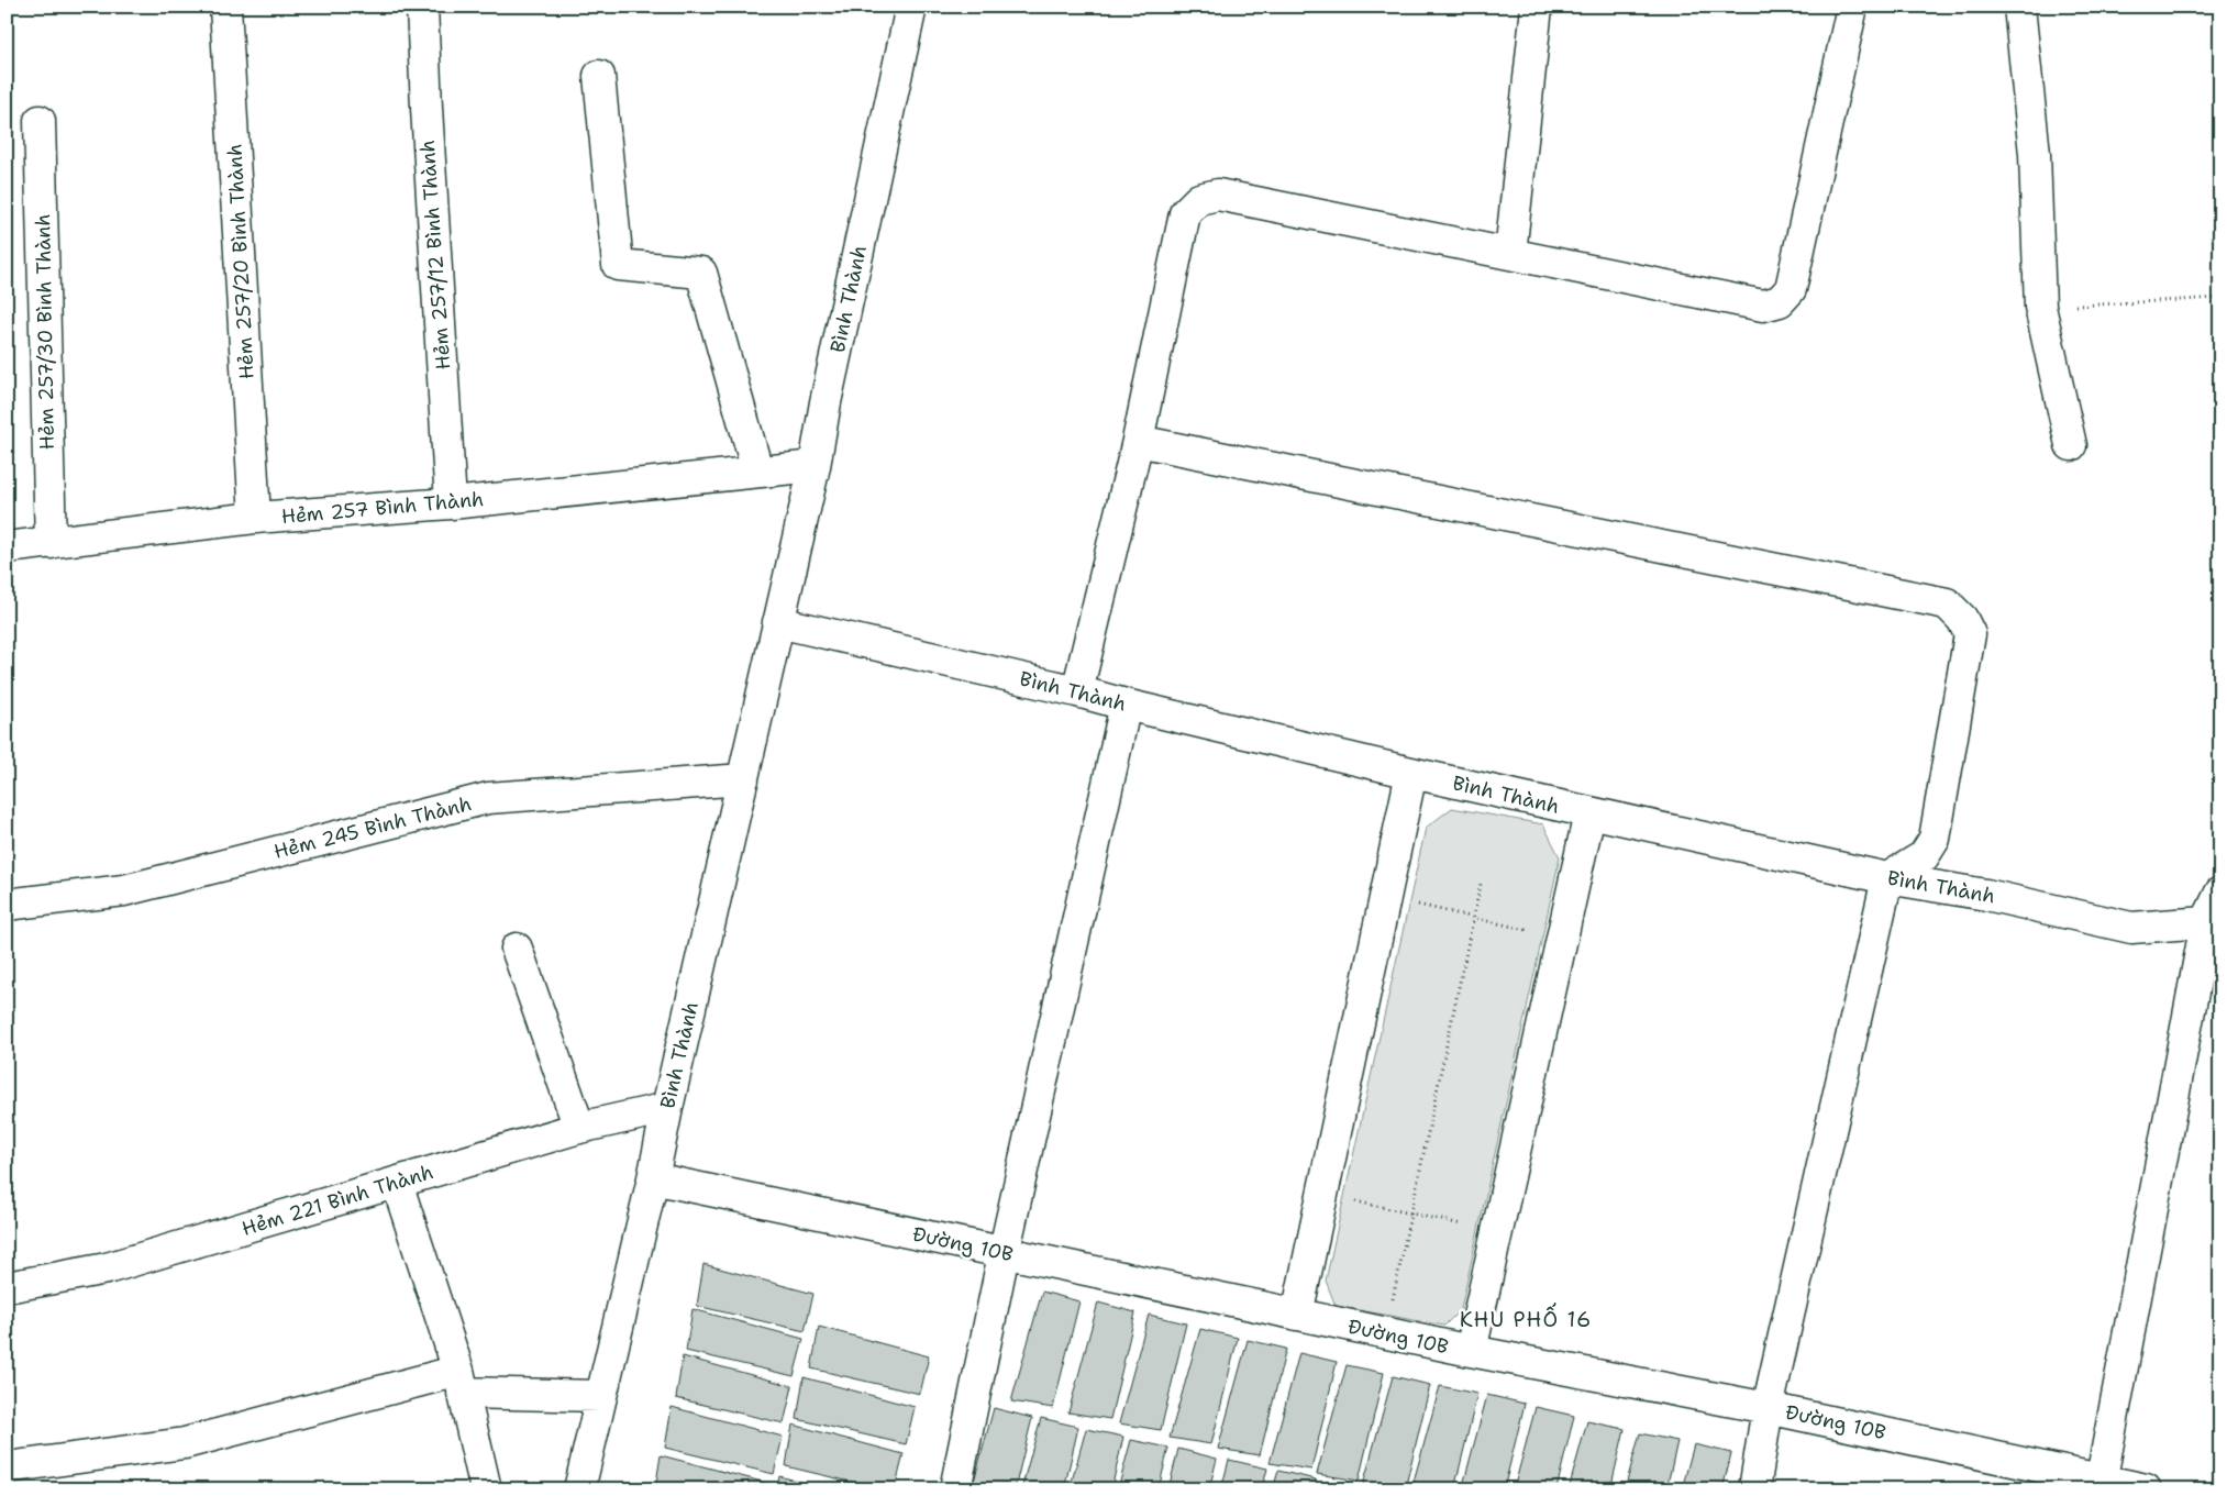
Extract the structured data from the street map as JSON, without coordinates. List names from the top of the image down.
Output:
{
  "streets": {
    "street": [
      "Hẻm 257/12 Bình Thành",
      "Hẻm 257/20 Bình Thành",
      "Bình Thành",
      "Hẻm 257/30 Bình Thành",
      "Hẻm 257 Bình Thành",
      "Hẻm 245 Bình Thành",
      "Hẻm 221 Bình Thành",
      "Đường 10B"
    ]
  },
  "crossings": [
    ["Hẻm 257/12 Bình Thành", "Hẻm 257 Bình Thành"],
    ["Hẻm 257/20 Bình Thành", "Hẻm 257 Bình Thành"],
    ["Bình Thành", "Hẻm 257 Bình Thành"],
    ["Bình Thành", "Hẻm 245 Bình Thành"],
    ["Bình Thành", "Hẻm 221 Bình Thành"],
    ["Bình Thành", "Đường 10B"],
    ["Hẻm 257/30 Bình Thành", "Hẻm 257 Bình Thành"]
  ],
  "districts": ["KHU PHỐ 16"]
}
